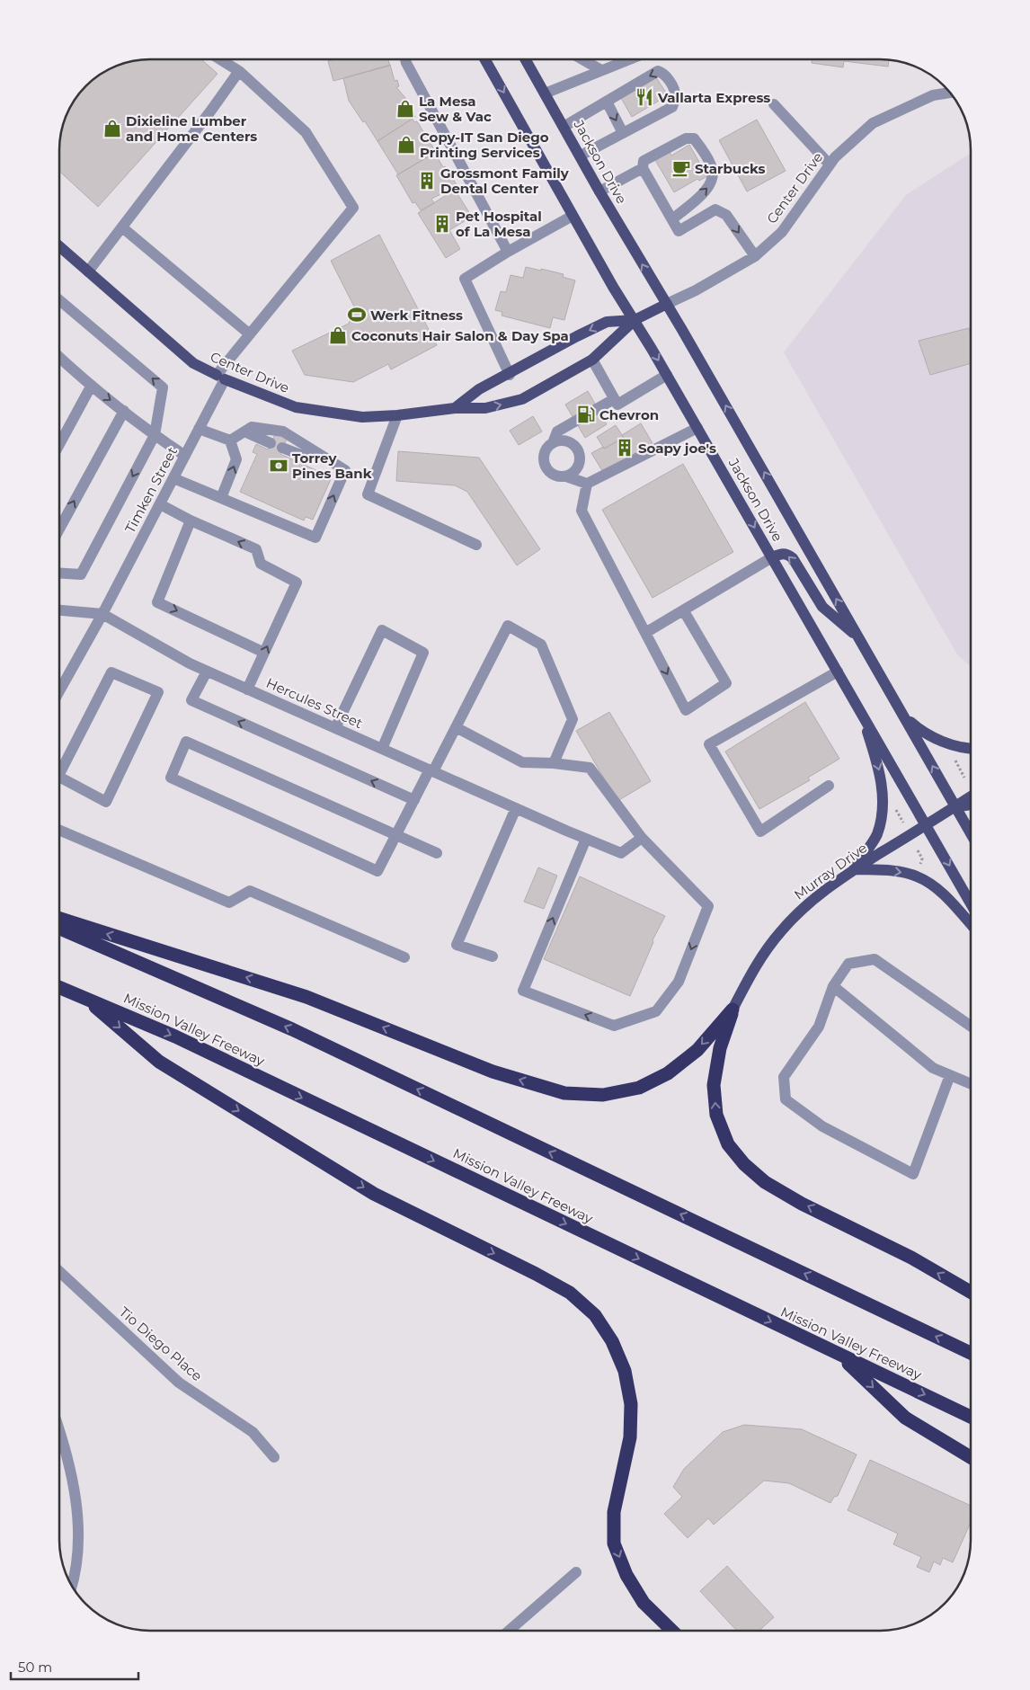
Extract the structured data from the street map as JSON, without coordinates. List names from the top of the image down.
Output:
{
  "streets": {
    "highway": ["Mission Valley Freeway"],
    "main road": ["Jackson Drive", "Center Drive", "Murray Drive"],
    "street": ["Timken Street", "Hercules Street", "Tio Diego Place"]
  },
  "crossings": [
    ["Jackson Drive", "Center Drive"],
    ["Jackson Drive", "Murray Drive"],
    ["Center Drive", "Timken Street"],
    ["Timken Street", "Hercules Street"]
  ],
  "places": {
    "restaurant": ["Vallarta Express"],
    "shop": [
      "La Mesa Sew & Vac",
      "Dixieline Lumber and Home Centers",
      "Copy-IT San Diego Printing Services",
      "Coconuts Hair Salon & Day Spa"
    ],
    "cafe": ["Starbucks"],
    "building": ["Grossmont Family Dental Center", "Pet Hospital of La Mesa", "Soapy joe's"],
    "sports": ["Werk Fitness"],
    "fuel station": ["Chevron"],
    "bank": ["Torrey Pines Bank"]
  },
  "scale_bar": "50 m"
}
